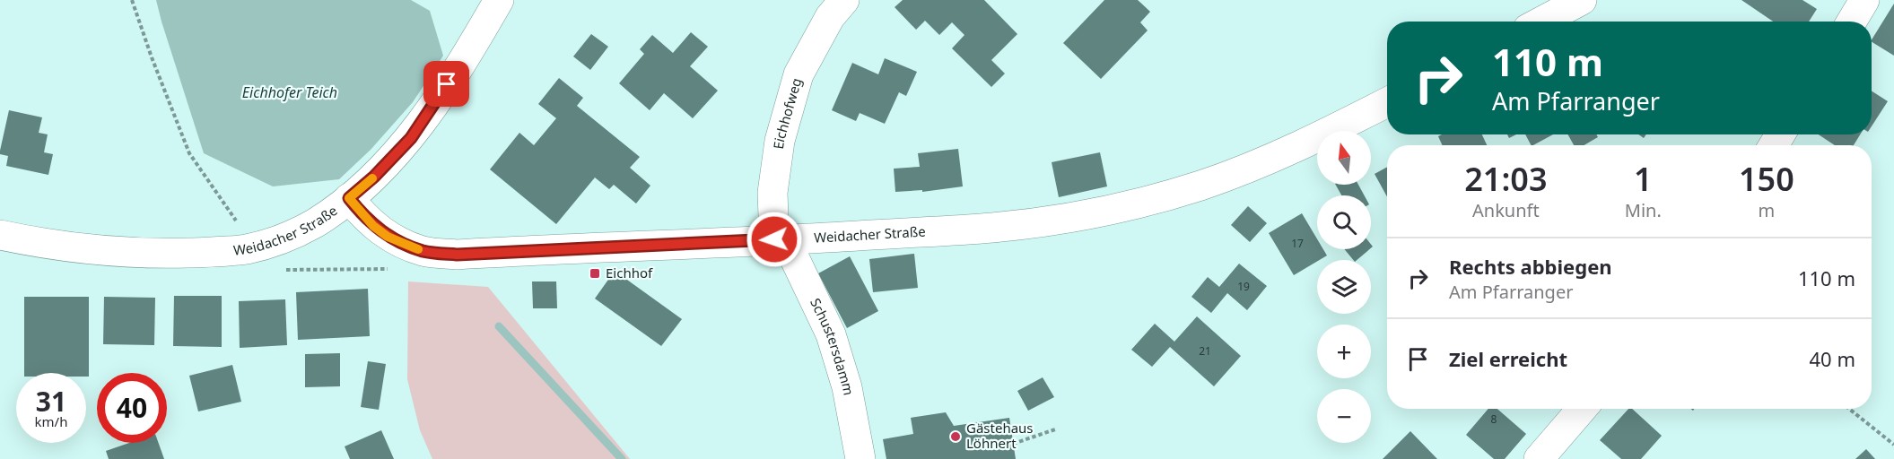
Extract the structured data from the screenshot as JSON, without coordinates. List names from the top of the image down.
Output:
{
  "streets": {
    "street": ["Eichhofweg", "Weidacher Straße", "Schustersdamm"]
  },
  "crossings": [
    ["Eichhofweg", "Weidacher Straße"],
    ["Eichhofweg", "Schustersdamm"],
    ["Weidacher Straße", "Schustersdamm"]
  ],
  "water": ["Eichhofer Teich"],
  "places": {
    "transit": ["Eichhof"],
    "other": ["Gästehaus Löhnert"]
  },
  "house_numbers": [
    "17",
    "19",
    "21",
    "8"
  ],
  "north": "top",
  "page": {
    "turn": ["110 m", "Am Pfarranger"],
    "map_buttons": ["+", "−"],
    "eta": [
      "21:03",
      "Ankunft",
      "1",
      "Min.",
      "150",
      "m"
    ],
    "list": [
      {
        "name": "Rechts abbiegen",
        "note": "Am Pfarranger",
        "value": "110 m"
      },
      {
        "name": "Ziel erreicht",
        "value": "40 m"
      }
    ],
    "speed": "31 km/h",
    "limit": "40"
  }
}
